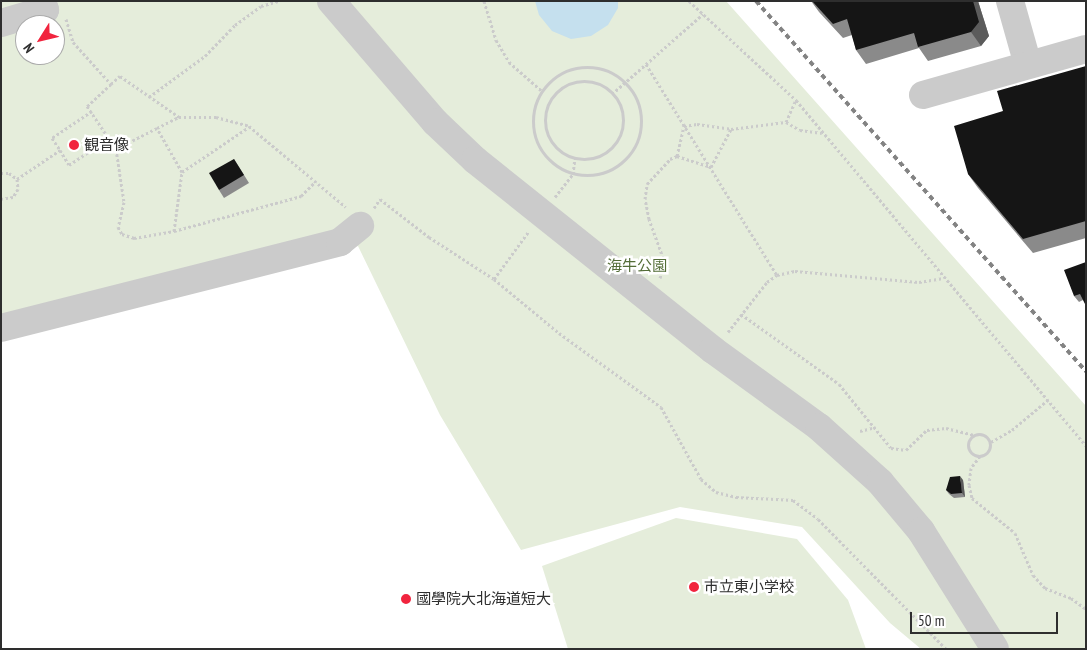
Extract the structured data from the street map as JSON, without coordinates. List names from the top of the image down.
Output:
{
  "parks": ["海牛公園"],
  "places": ["観音像", "市立東小学校", "國學院大北海道短大"],
  "scale_bar": "50 m",
  "north": "bottom left"
}
